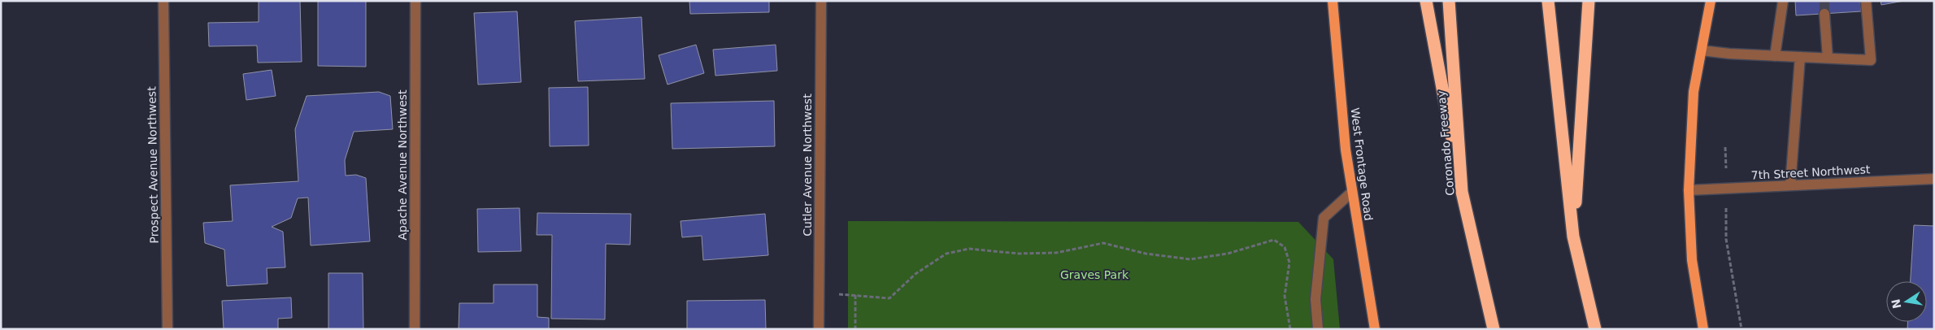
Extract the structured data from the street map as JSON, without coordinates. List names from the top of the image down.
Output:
{
  "streets": {
    "highway": ["Coronado Freeway"],
    "main road": ["West Frontage Road"],
    "street": [
      "Prospect Avenue Northwest",
      "Apache Avenue Northwest",
      "Cutler Avenue Northwest",
      "7th Street Northwest"
    ]
  },
  "parks": ["Graves Park"],
  "north": "left"
}
